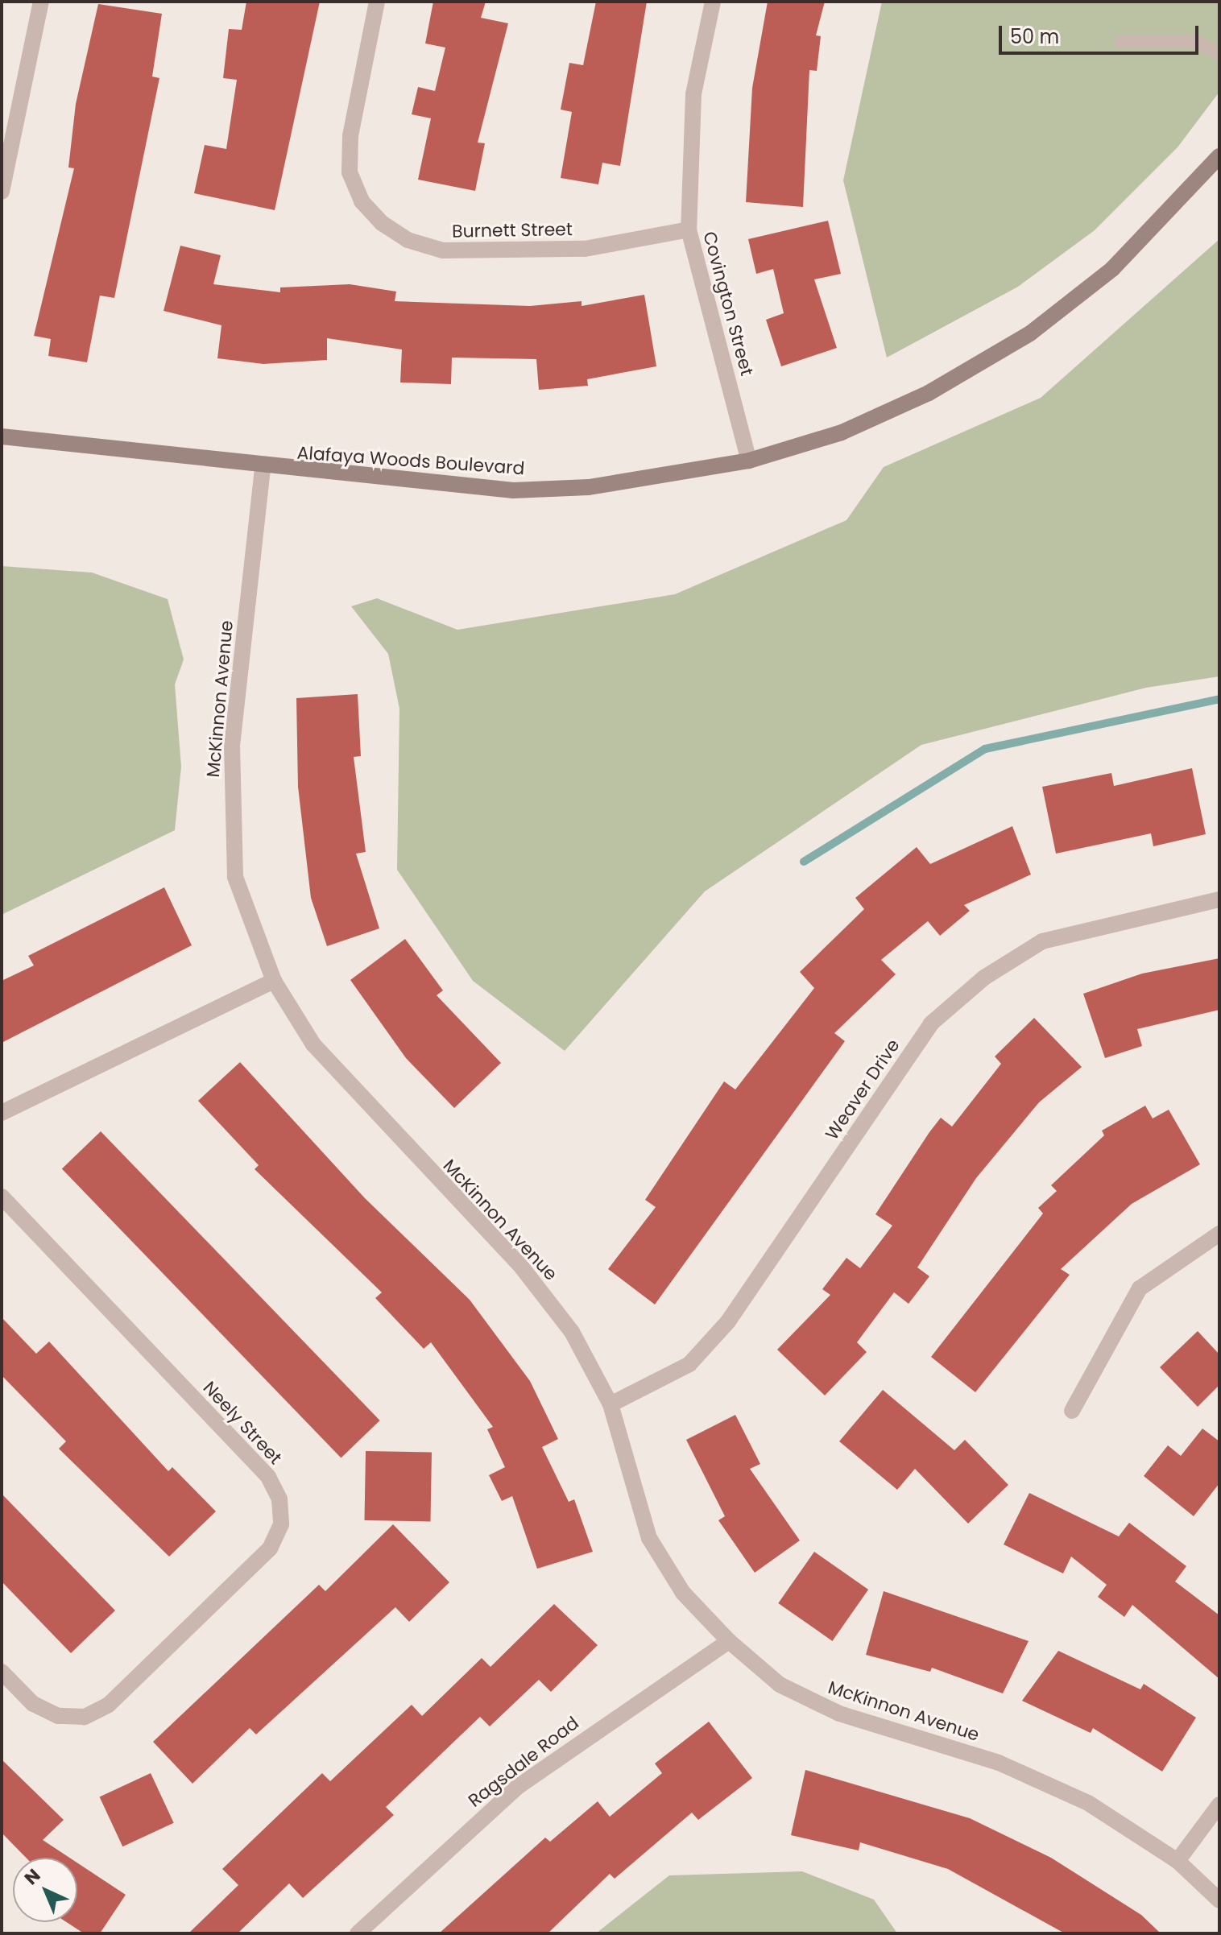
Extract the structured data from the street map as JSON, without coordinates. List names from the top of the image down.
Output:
{
  "streets": {
    "street": [
      "Burnett Street",
      "Covington Street",
      "Alafaya Woods Boulevard",
      "McKinnon Avenue",
      "Weaver Drive",
      "Neely Street",
      "Ragsdale Road"
    ]
  },
  "crossings": [
    ["Burnett Street", "Covington Street"],
    ["Covington Street", "Alafaya Woods Boulevard"],
    ["Alafaya Woods Boulevard", "McKinnon Avenue"],
    ["McKinnon Avenue", "Weaver Drive"],
    ["McKinnon Avenue", "Ragsdale Road"]
  ],
  "scale_bar": "50 m",
  "north": "top left"
}
